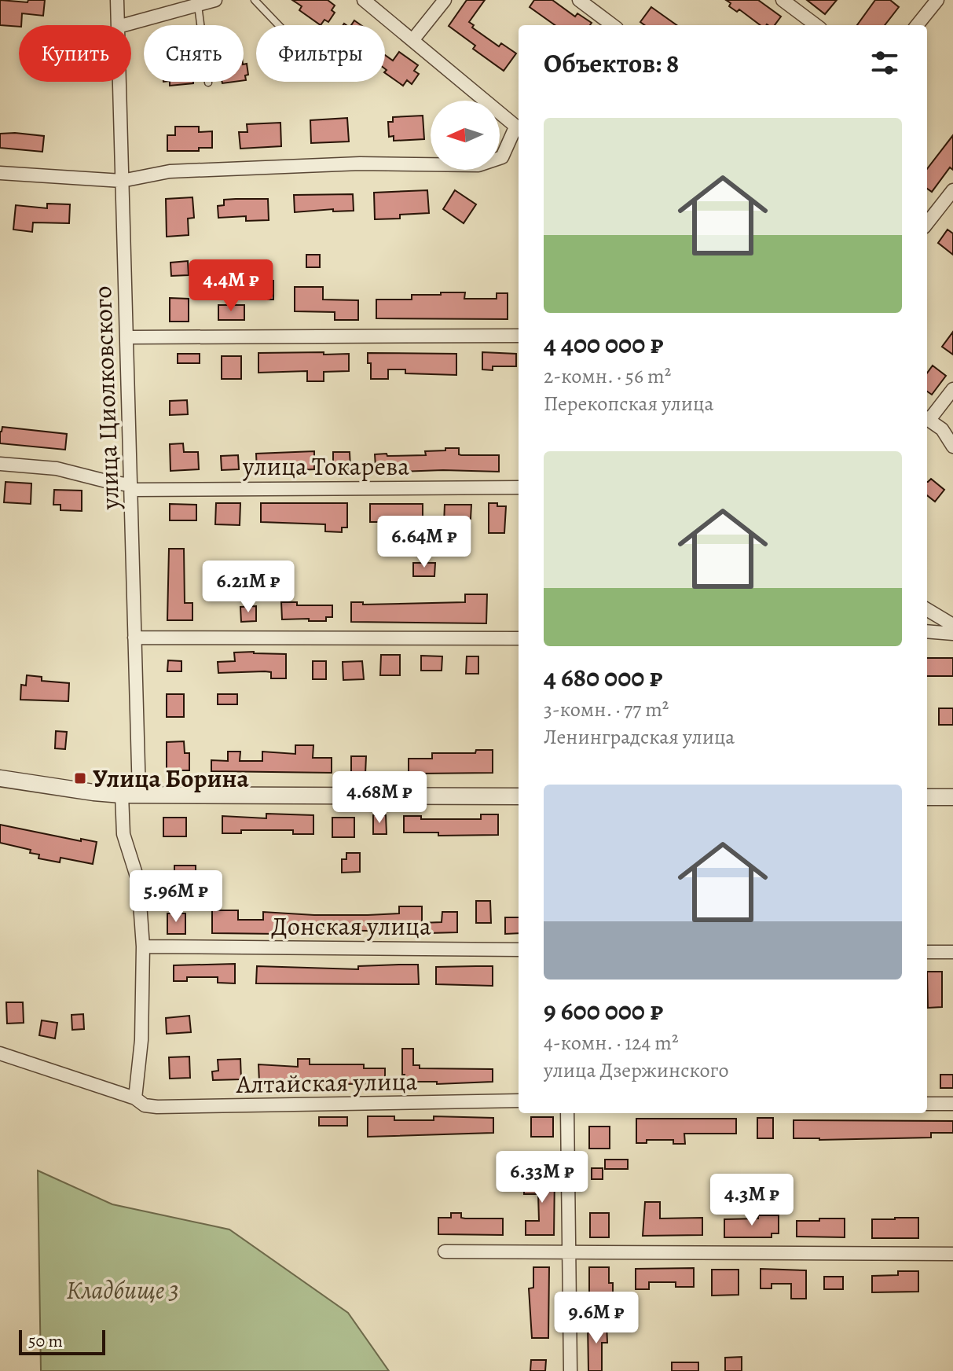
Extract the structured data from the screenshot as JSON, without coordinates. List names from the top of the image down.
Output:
{
  "streets": {
    "street": [
      "улица Циолковского",
      "улица Токарева",
      "Донская улица",
      "Алтайская улица"
    ]
  },
  "crossings": [
    ["улица Циолковского", "улица Токарева"]
  ],
  "parks": ["Кладбище 3"],
  "places": {
    "transit": ["Улица Борина"]
  },
  "scale_bar": "50 m",
  "north": "left",
  "page": {
    "chip": ["Купить", "Снять", "Фильтры"],
    "heading": "Объектов: 8",
    "list": [
      {
        "name": "4 400 000 ₽",
        "note": "2-комн. · 56 m² · Перекопская улица"
      },
      {
        "name": "4 680 000 ₽",
        "note": "3-комн. · 77 m² · Ленинградская улица"
      },
      {
        "name": "9 600 000 ₽",
        "note": "4-комн. · 124 m² · улица Дзержинского"
      }
    ],
    "price": [
      "4.4M ₽",
      "6.64M ₽",
      "6.21M ₽",
      "4.68M ₽",
      "5.96M ₽",
      "6.33M ₽",
      "4.3M ₽",
      "9.6M ₽"
    ],
    "scale": "50 m"
  }
}
